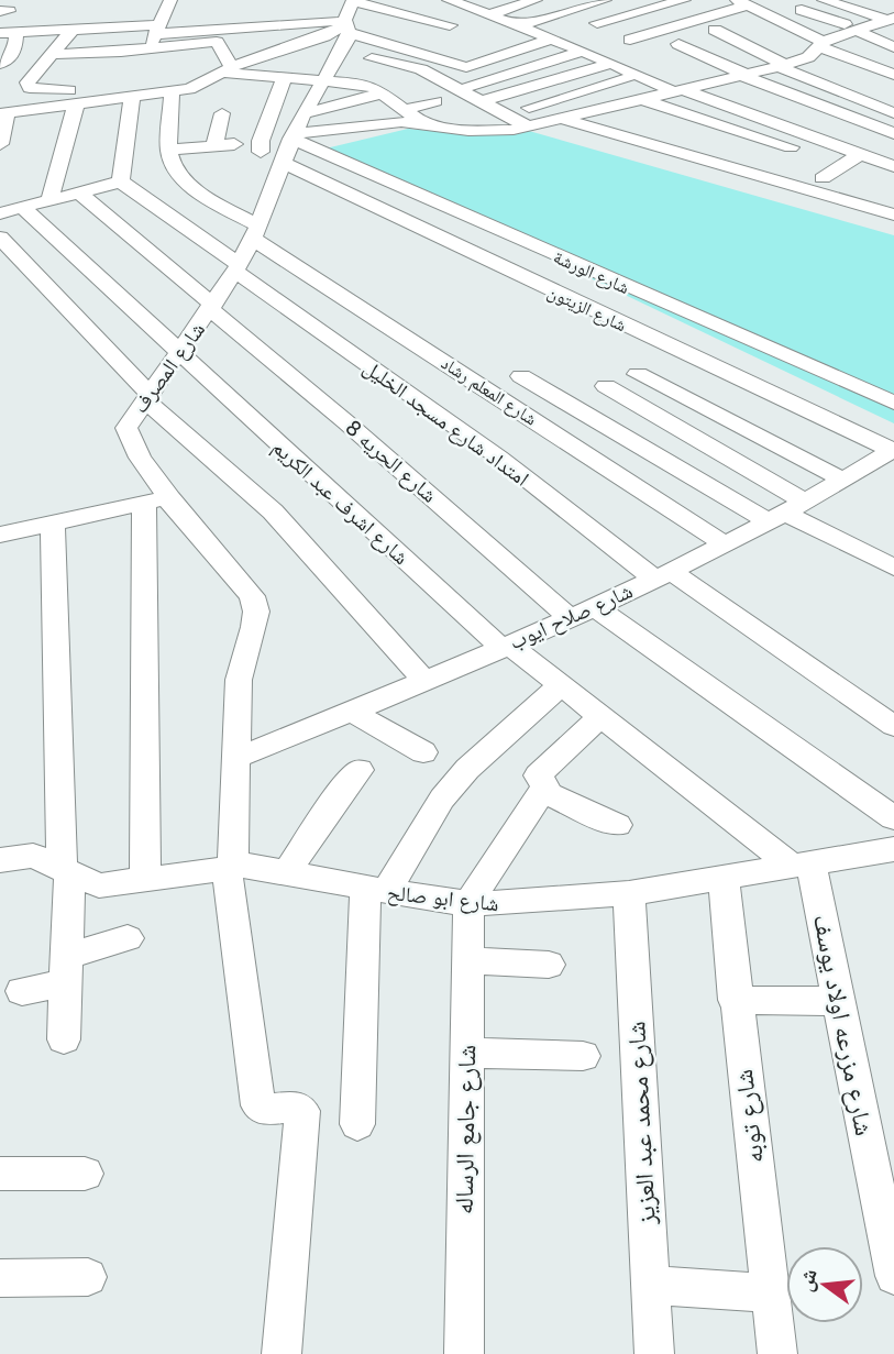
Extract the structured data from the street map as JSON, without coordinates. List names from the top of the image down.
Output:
{
  "streets": {
    "street": [
      "شارع الورشة",
      "شارع الزيتون",
      "شارع المصرف",
      "شارع المعلم رشاد",
      "امتداد شارع مسجد الخليل",
      "شارع الحريه 8",
      "شارع اشرف عبد الكريم",
      "شارع صلاح ايوب",
      "شارع ابو صالح",
      "شارع مزرعه اولاد يوسف",
      "شارع توبه",
      "شارع محمد عبد العزيز",
      "شارع جامع الرساله"
    ]
  },
  "crossings": [
    ["شارع الورشة", "شارع المصرف"],
    ["شارع الزيتون", "شارع المصرف"],
    ["شارع الزيتون", "شارع صلاح ايوب"],
    ["شارع المصرف", "شارع المعلم رشاد"],
    ["شارع المصرف", "امتداد شارع مسجد الخليل"],
    ["شارع المصرف", "شارع الحريه 8"],
    ["شارع المصرف", "شارع اشرف عبد الكريم"],
    ["شارع المصرف", "شارع صلاح ايوب"],
    ["شارع المصرف", "شارع ابو صالح"],
    ["شارع المعلم رشاد", "شارع صلاح ايوب"],
    ["امتداد شارع مسجد الخليل", "شارع صلاح ايوب"],
    ["شارع الحريه 8", "شارع صلاح ايوب"],
    ["شارع اشرف عبد الكريم", "شارع صلاح ايوب"],
    ["شارع اشرف عبد الكريم", "شارع ابو صالح"],
    ["شارع اشرف عبد الكريم", "شارع مزرعه اولاد يوسف"],
    ["شارع ابو صالح", "شارع مزرعه اولاد يوسف"],
    ["شارع ابو صالح", "شارع توبه"],
    ["شارع ابو صالح", "شارع محمد عبد العزيز"],
    ["شارع ابو صالح", "شارع جامع الرساله"]
  ],
  "north": "left"
}
